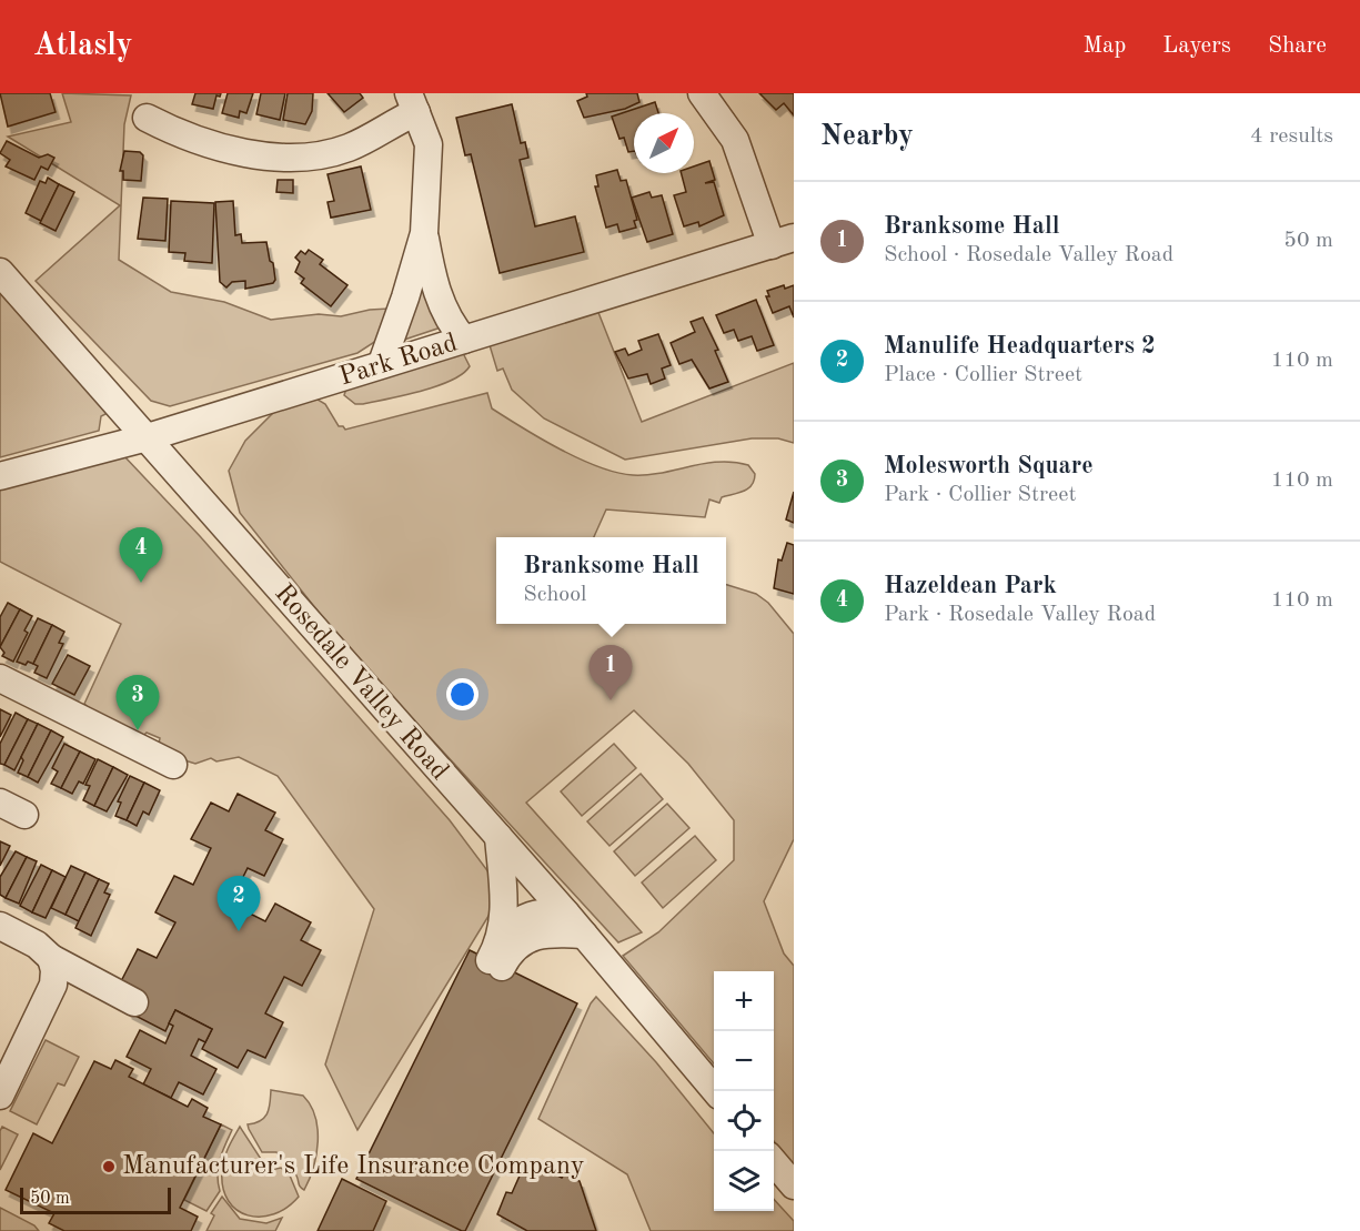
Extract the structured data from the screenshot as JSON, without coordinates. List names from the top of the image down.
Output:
{
  "streets": {
    "street": ["Park Road", "Rosedale Valley Road"]
  },
  "crossings": [
    ["Park Road", "Rosedale Valley Road"]
  ],
  "places": ["Manufacturer's Life Insurance Company"],
  "scale_bar": "50 m",
  "north": "top right",
  "page": {
    "header": "Atlasly",
    "nav": ["Map", "Layers", "Share"],
    "heading": ["Nearby", "4 results"],
    "list": [
      {
        "mark": "1",
        "name": "Branksome Hall",
        "note": "School · Rosedale Valley Road",
        "value": "50 m"
      },
      {
        "mark": "2",
        "name": "Manulife Headquarters 2",
        "note": "Place · Collier Street",
        "value": "110 m"
      },
      {
        "mark": "3",
        "name": "Molesworth Square",
        "note": "Park · Collier Street",
        "value": "110 m"
      },
      {
        "mark": "4",
        "name": "Hazeldean Park",
        "note": "Park · Rosedale Valley Road",
        "value": "110 m"
      }
    ],
    "pins": [
      "4",
      "1",
      "3",
      "2"
    ],
    "popup": ["Branksome Hall", "School"],
    "map_buttons": ["+", "−"],
    "scale": "50 m"
  }
}
